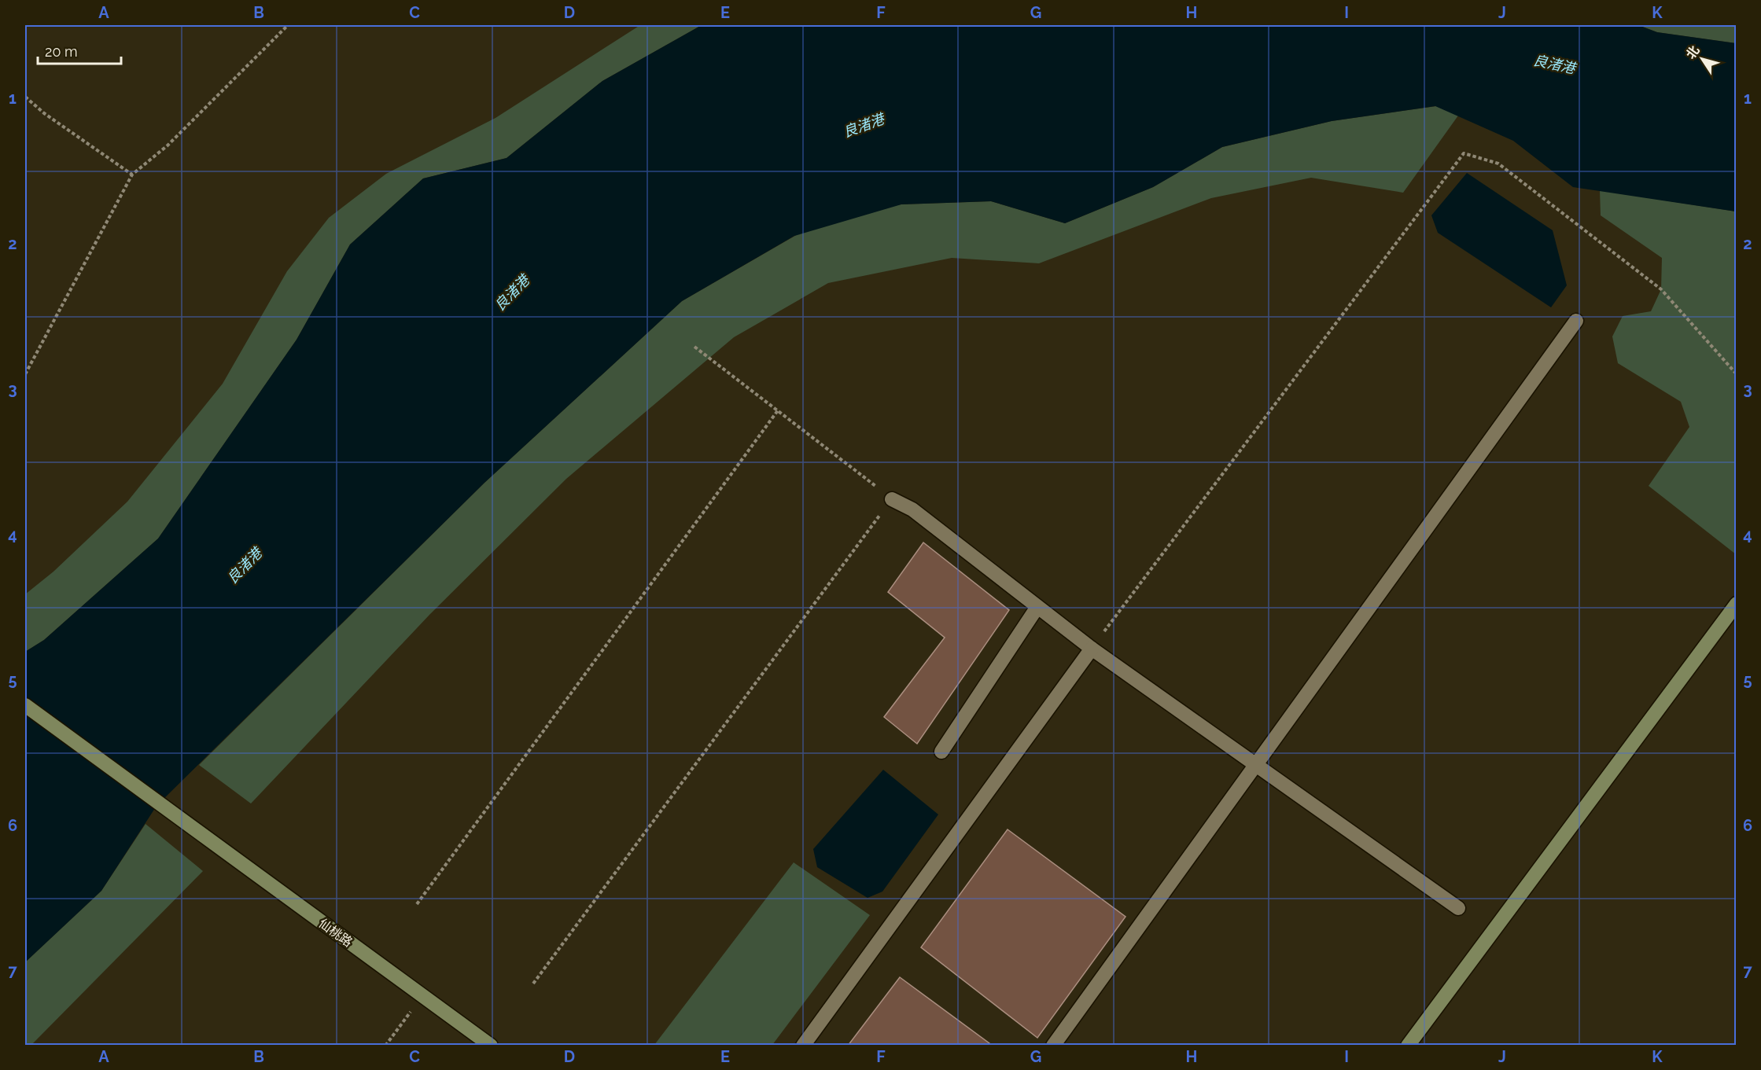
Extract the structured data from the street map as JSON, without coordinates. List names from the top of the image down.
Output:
{
  "streets": {
    "street": ["仙桃路"]
  },
  "water": ["良渚港"],
  "scale_bar": "20 m",
  "north": "top left",
  "grid": {
    "columns": [
      "A",
      "B",
      "C",
      "D",
      "E",
      "F",
      "G",
      "H",
      "I",
      "J",
      "K"
    ],
    "rows": [
      "1",
      "2",
      "3",
      "4",
      "5",
      "6",
      "7"
    ]
  }
}
